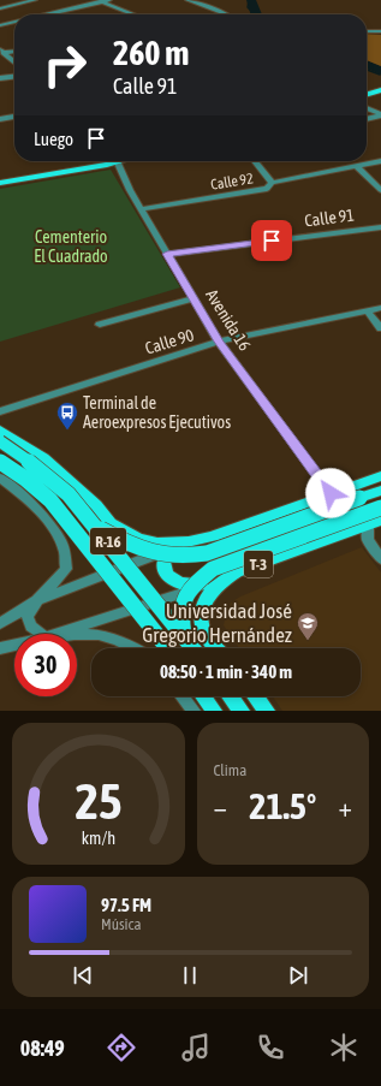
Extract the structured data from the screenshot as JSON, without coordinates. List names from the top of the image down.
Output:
{
  "streets": {
    "main road": ["R-16", "T-3"],
    "street": [
      "Calle 92",
      "Calle 91",
      "Avenida 16",
      "Calle 90"
    ]
  },
  "crossings": [
    ["Calle 92", "Avenida 16"],
    ["Calle 91", "Avenida 16"],
    ["Avenida 16", "Calle 90"],
    ["Avenida 16", "T-3"],
    ["R-16", "T-3"]
  ],
  "parks": ["Cementerio El Cuadrado"],
  "places": {
    "bus stop": ["Terminal de Aeroexpresos Ejecutivos"],
    "school or university": ["Universidad José Gregorio Hernández"]
  },
  "page": {
    "turn": ["260 m", "Calle 91"],
    "then": "Luego",
    "limit": "30",
    "trip": "08:50 · 1 min · 340 m",
    "tile": "Clima",
    "heat": ["−", "21.5°", "+"],
    "song": ["97.5 FM", "Música"],
    "tabs": "08:49",
    "gauge": ["25", "km/h"]
  }
}
